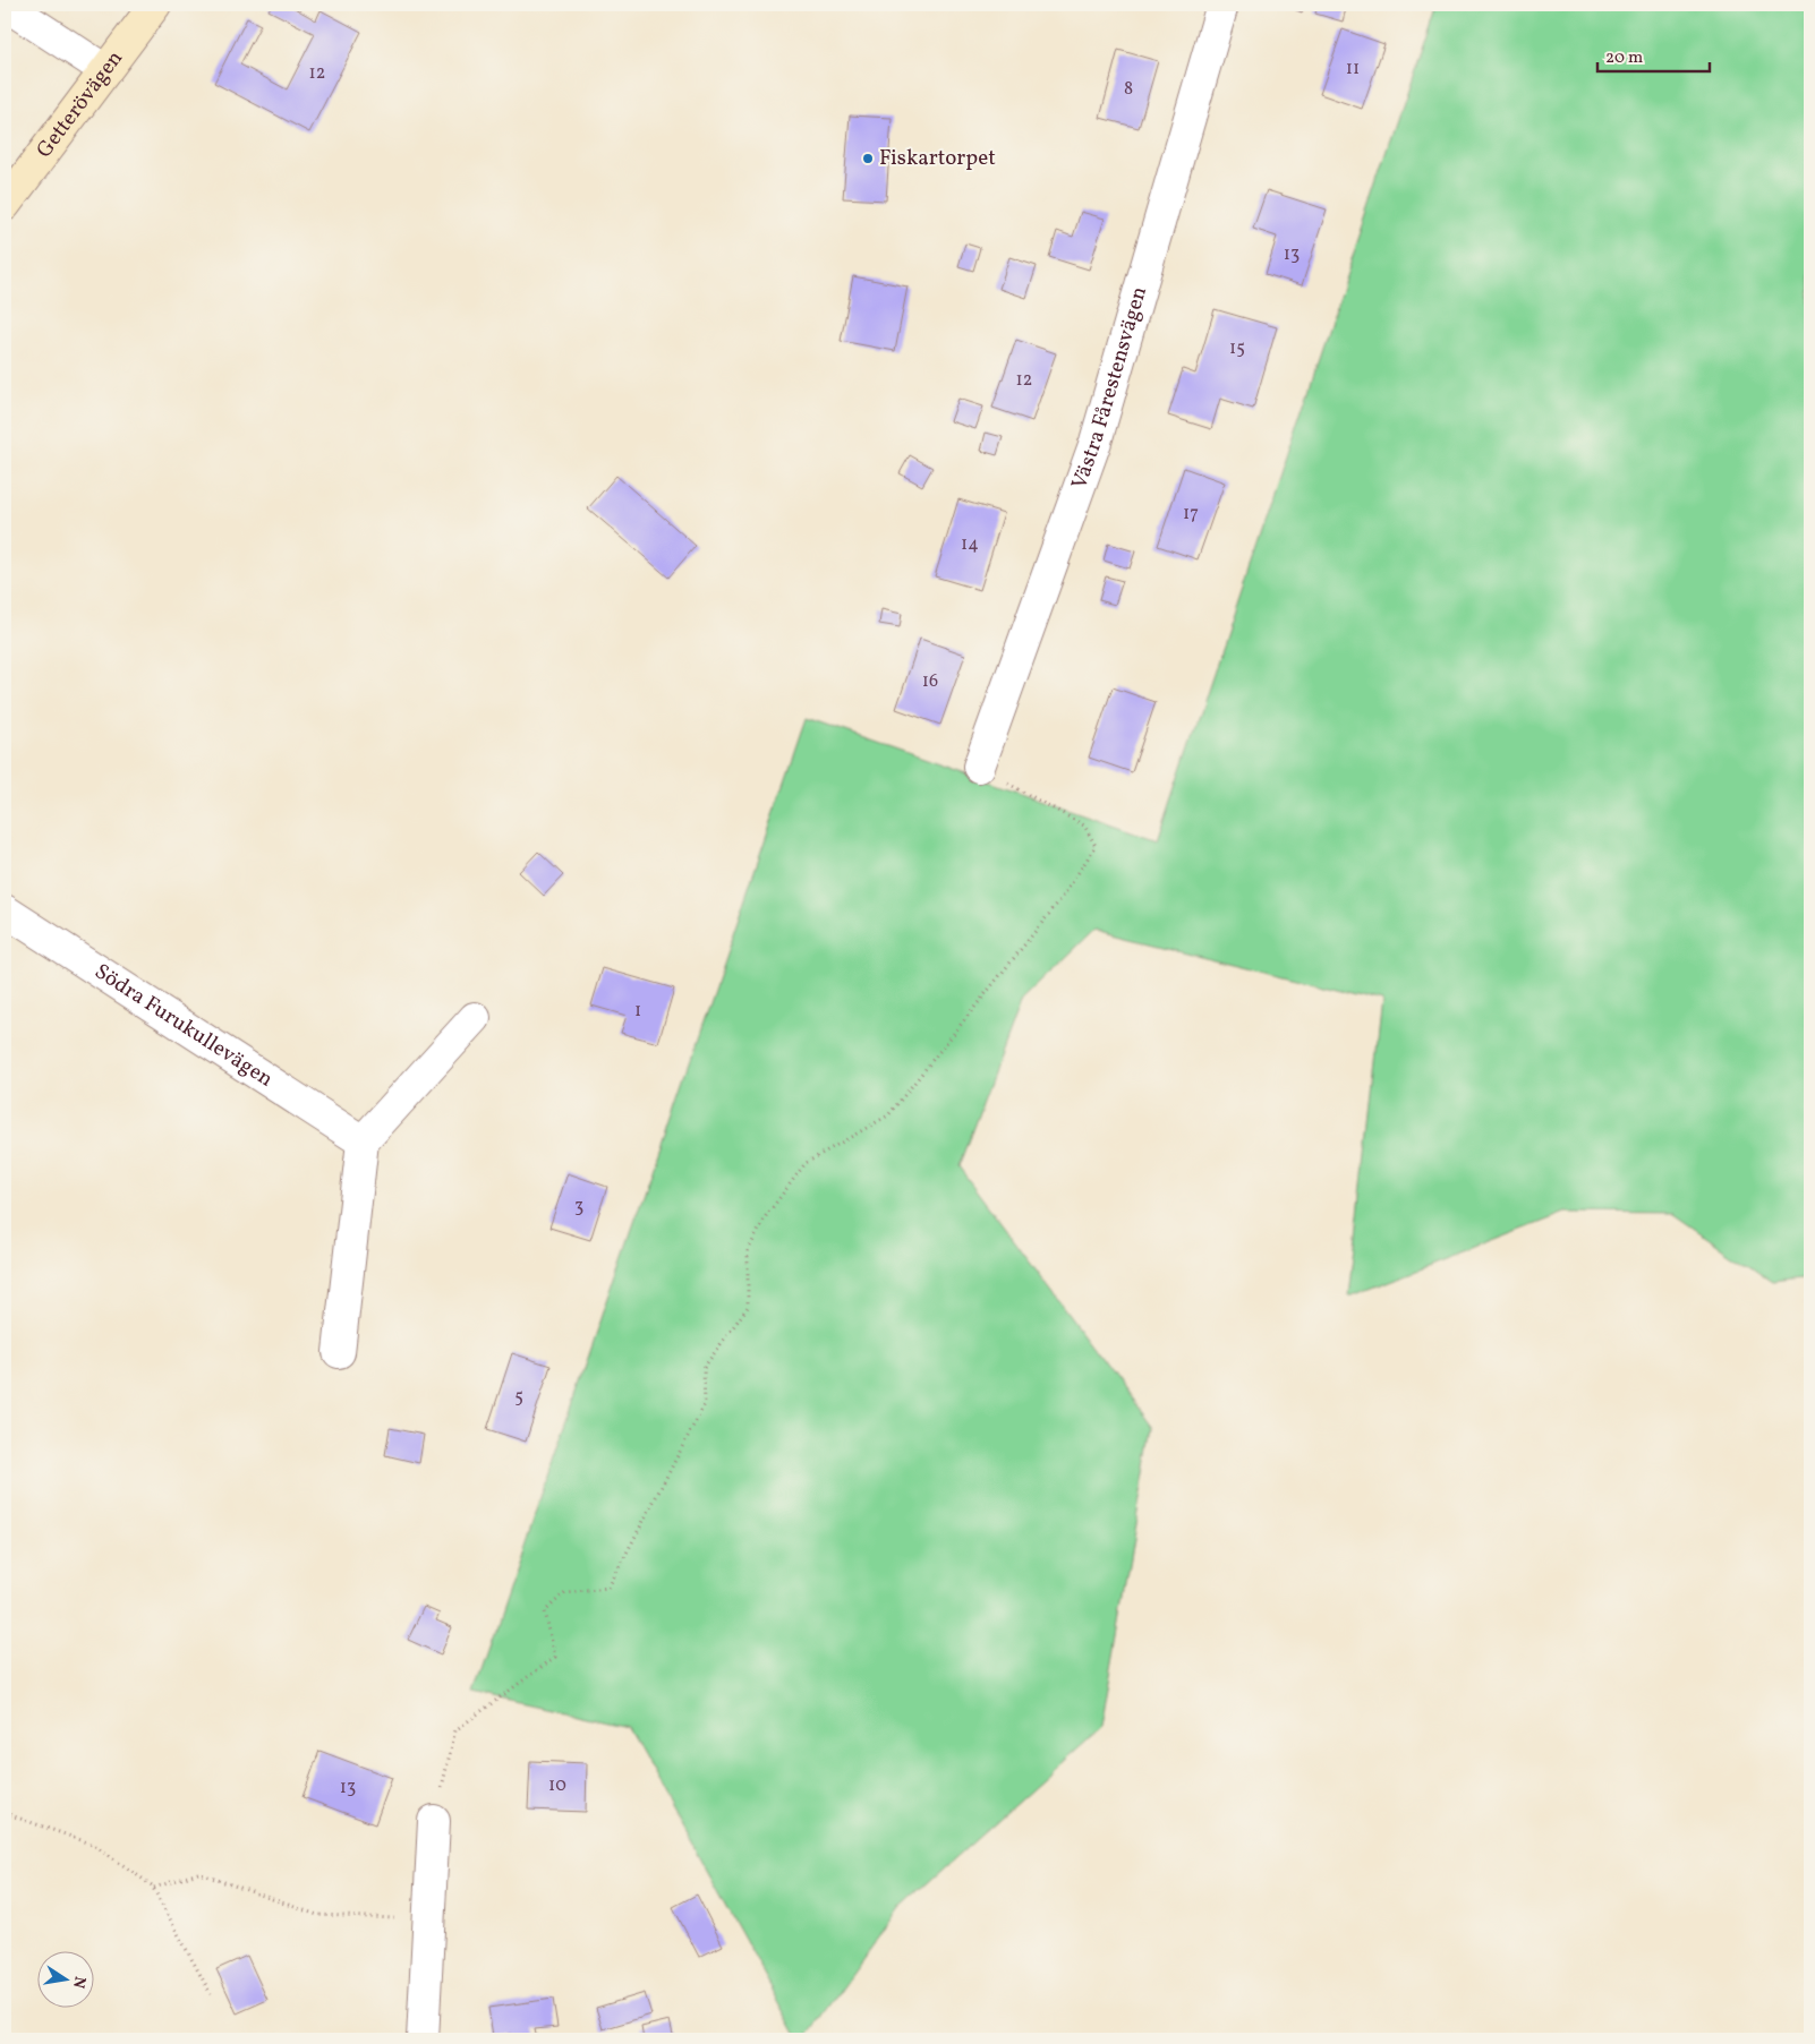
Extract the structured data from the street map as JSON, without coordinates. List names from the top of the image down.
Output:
{
  "streets": {
    "street": ["Getterövägen", "Västra Fårestensvägen", "Södra Furukullevägen"]
  },
  "places": ["Fiskartorpet"],
  "house_numbers": [
    "11",
    "12",
    "8",
    "13",
    "15",
    "12",
    "17",
    "14",
    "16",
    "1",
    "3",
    "5",
    "10",
    "13"
  ],
  "scale_bar": "20 m",
  "north": "right"
}
